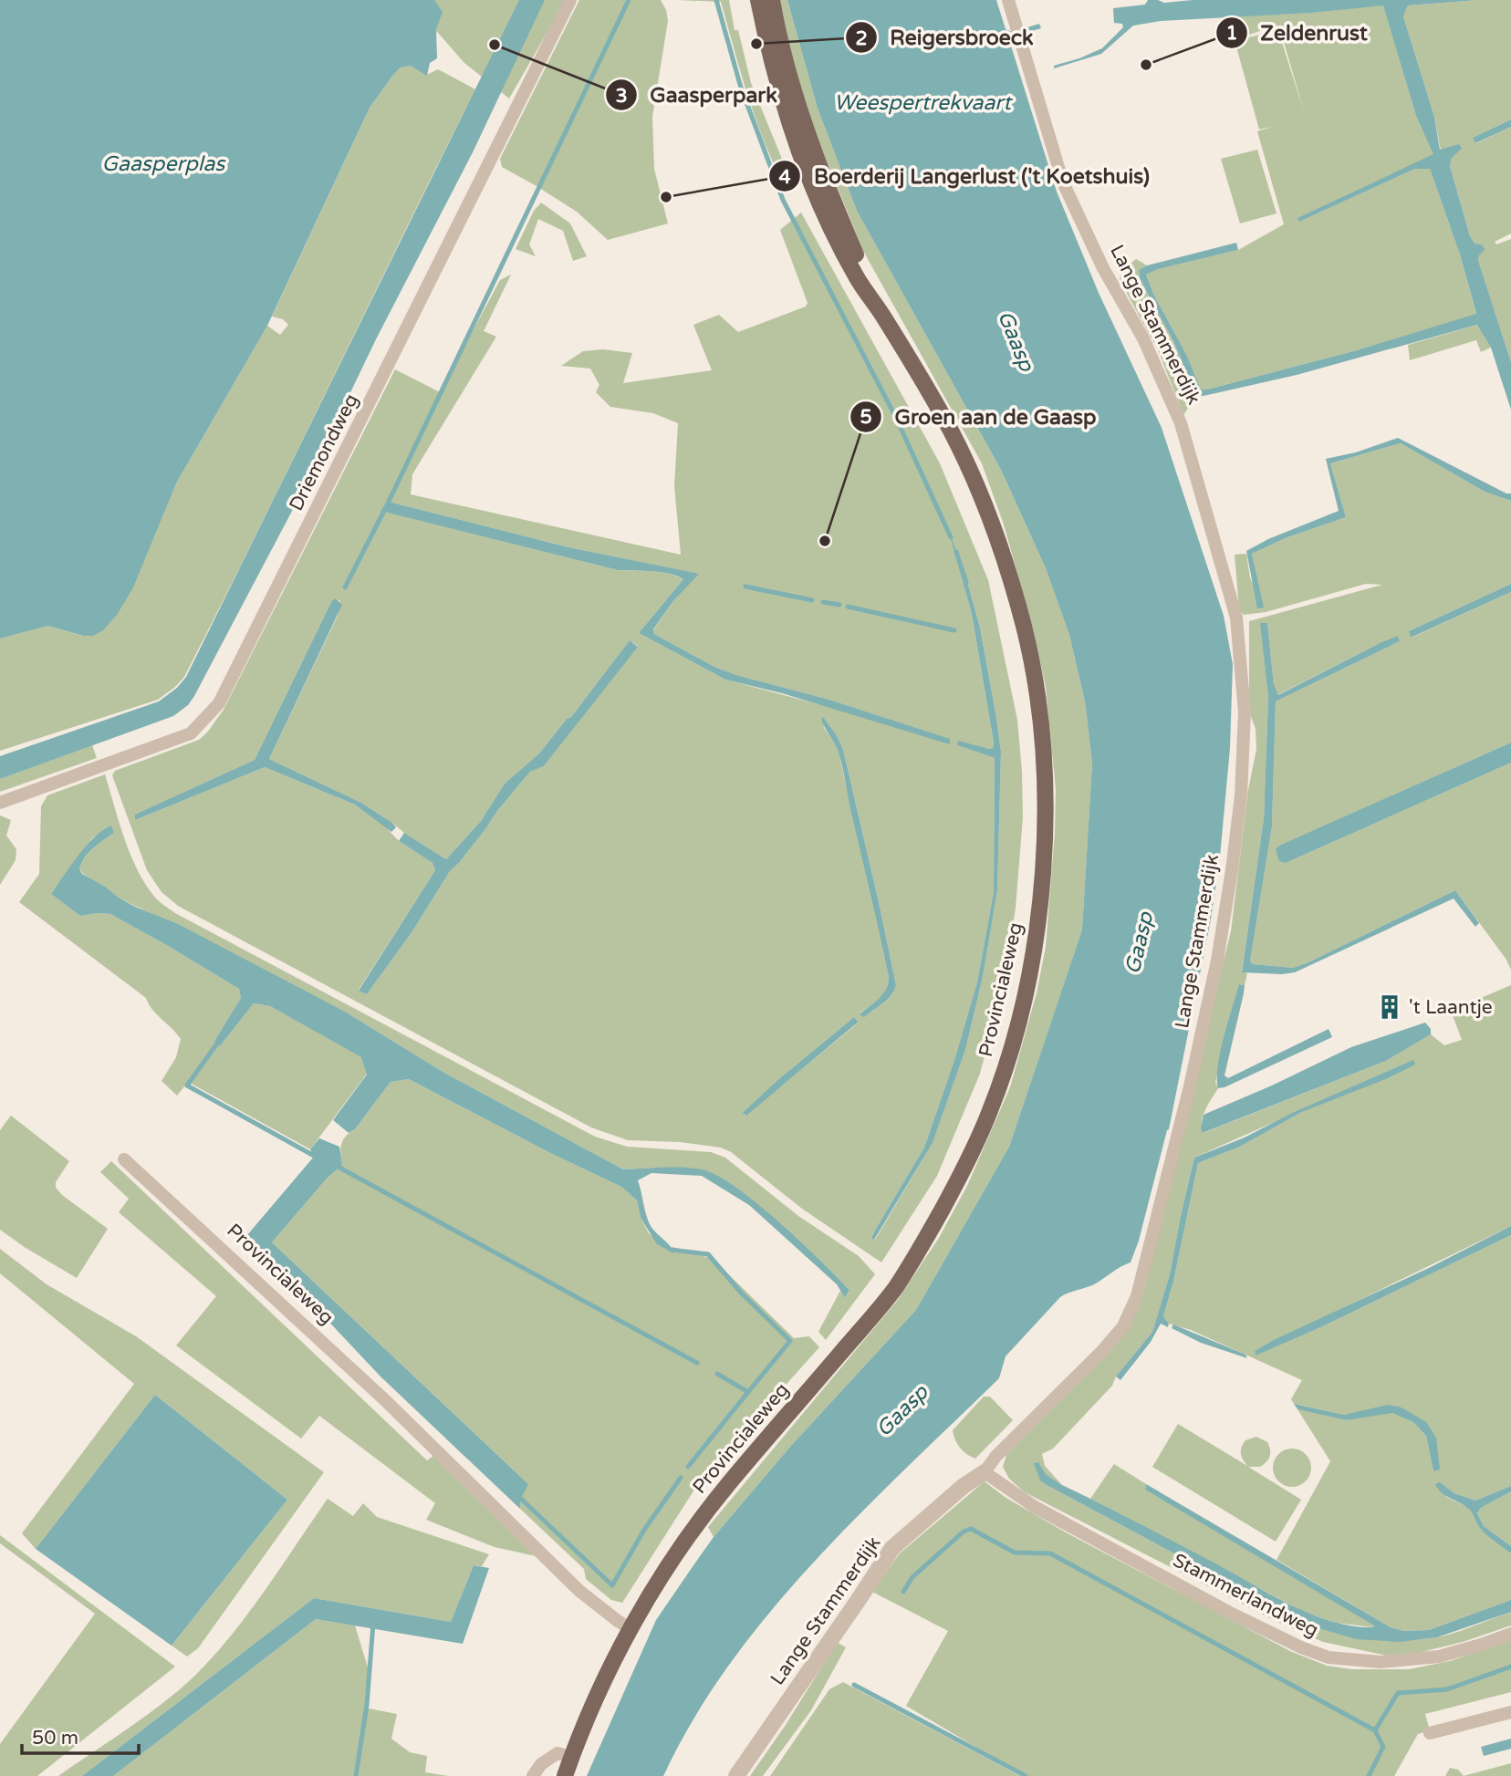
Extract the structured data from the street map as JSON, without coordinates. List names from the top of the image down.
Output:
{
  "streets": {
    "main road": ["Provincialeweg"],
    "street": ["Lange Stammerdijk", "Driemondweg", "Stammerlandweg"]
  },
  "crossings": [
    ["Lange Stammerdijk", "Stammerlandweg"]
  ],
  "water": ["Weespertrekvaart", "Gaasperplas", "Gaasp"],
  "places": {
    "other": [
      "Reigersbroeck",
      "Gaasperpark",
      "Zeldenrust",
      "Boerderij Langerlust ('t Koetshuis)",
      "Groen aan de Gaasp"
    ],
    "building": ["'t Laantje"]
  },
  "scale_bar": "50 m"
}
